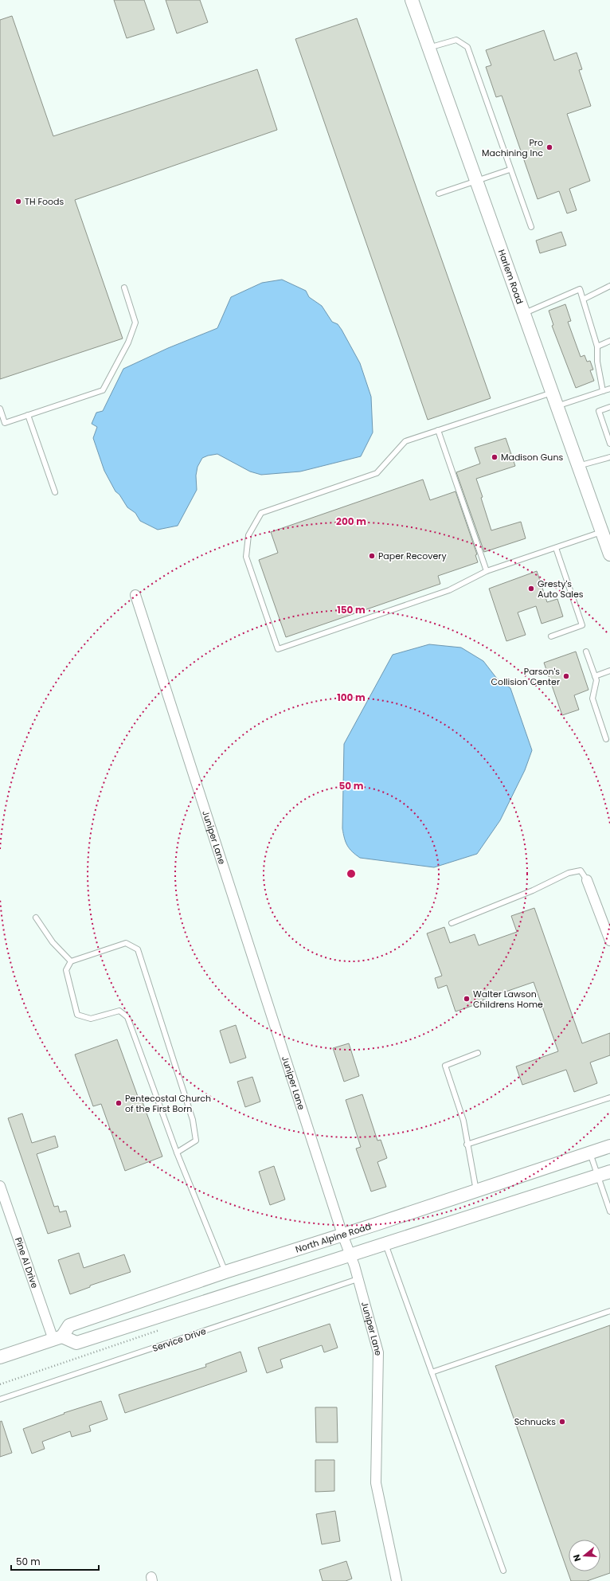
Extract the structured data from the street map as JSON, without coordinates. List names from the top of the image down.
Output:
{
  "streets": {
    "main road": ["Harlem Road", "North Alpine Road"],
    "street": ["Juniper Lane", "Pine Al Drive"],
    "lane": ["Service Drive"]
  },
  "crossings": [
    ["Juniper Lane", "North Alpine Road"],
    ["Juniper Lane", "Service Drive"],
    ["North Alpine Road", "Pine Al Drive"]
  ],
  "places": [
    "Pro Machining Inc",
    "TH Foods",
    "Madison Guns",
    "Paper Recovery",
    "Gresty's Auto Sales",
    "Parson's Collision Center",
    "Walter Lawson Childrens Home",
    "Pentecostal Church of the First Born",
    "Schnucks"
  ],
  "scale_bar": "50 m",
  "north": "left",
  "rings": [
    "200 m",
    "150 m",
    "100 m",
    "50 m"
  ]
}
